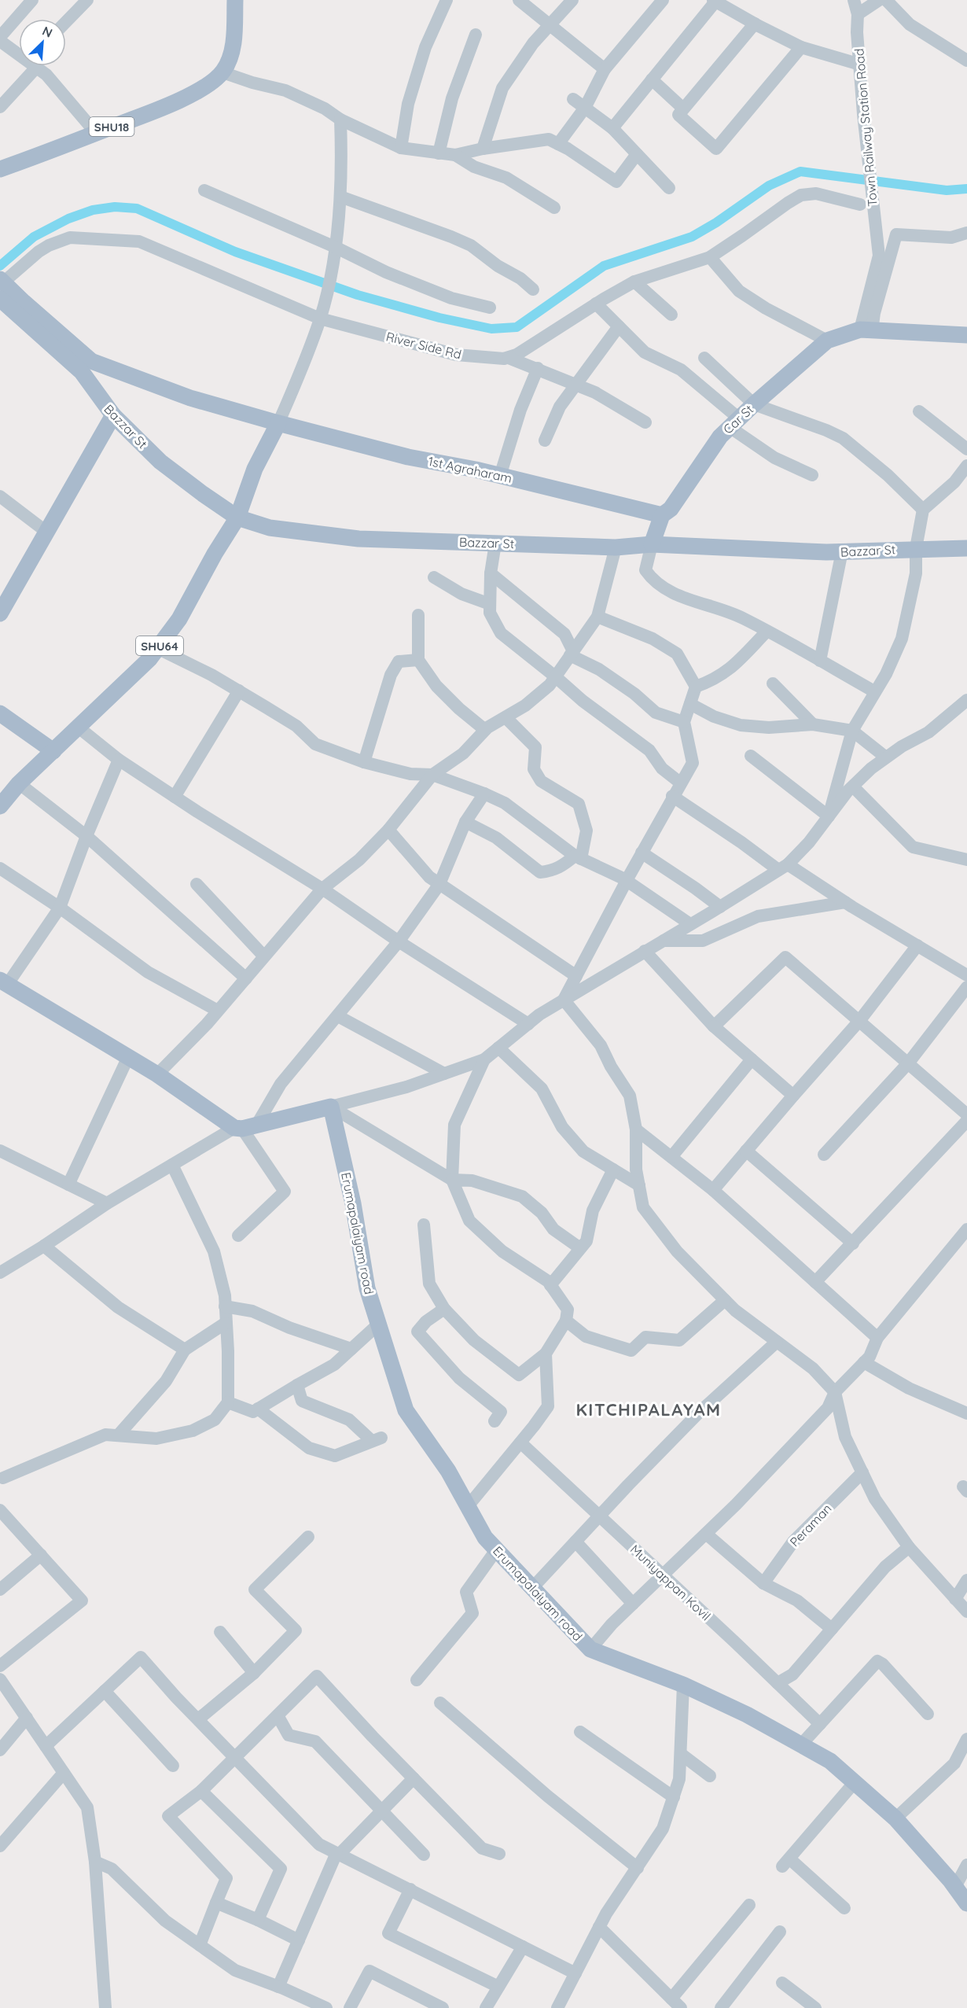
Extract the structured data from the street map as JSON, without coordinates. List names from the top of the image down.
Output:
{
  "streets": {
    "main road": [
      "SHU18",
      "Car St",
      "Bazzar St",
      "1st Agraharam",
      "SHU64",
      "Erumapalaiyam road"
    ],
    "street": [
      "Town Railway Station Road",
      "River Side Rd",
      "Peraman",
      "Muniyappan Kovil"
    ]
  },
  "crossings": [
    ["Town Railway Station Road", "Car St"],
    ["Car St", "Bazzar St"],
    ["Car St", "1st Agraharam"],
    ["Bazzar St", "1st Agraharam"],
    ["Bazzar St", "SHU64"],
    ["1st Agraharam", "SHU64"]
  ],
  "districts": ["KITCHIPALAYAM"],
  "north": "top right"
}
